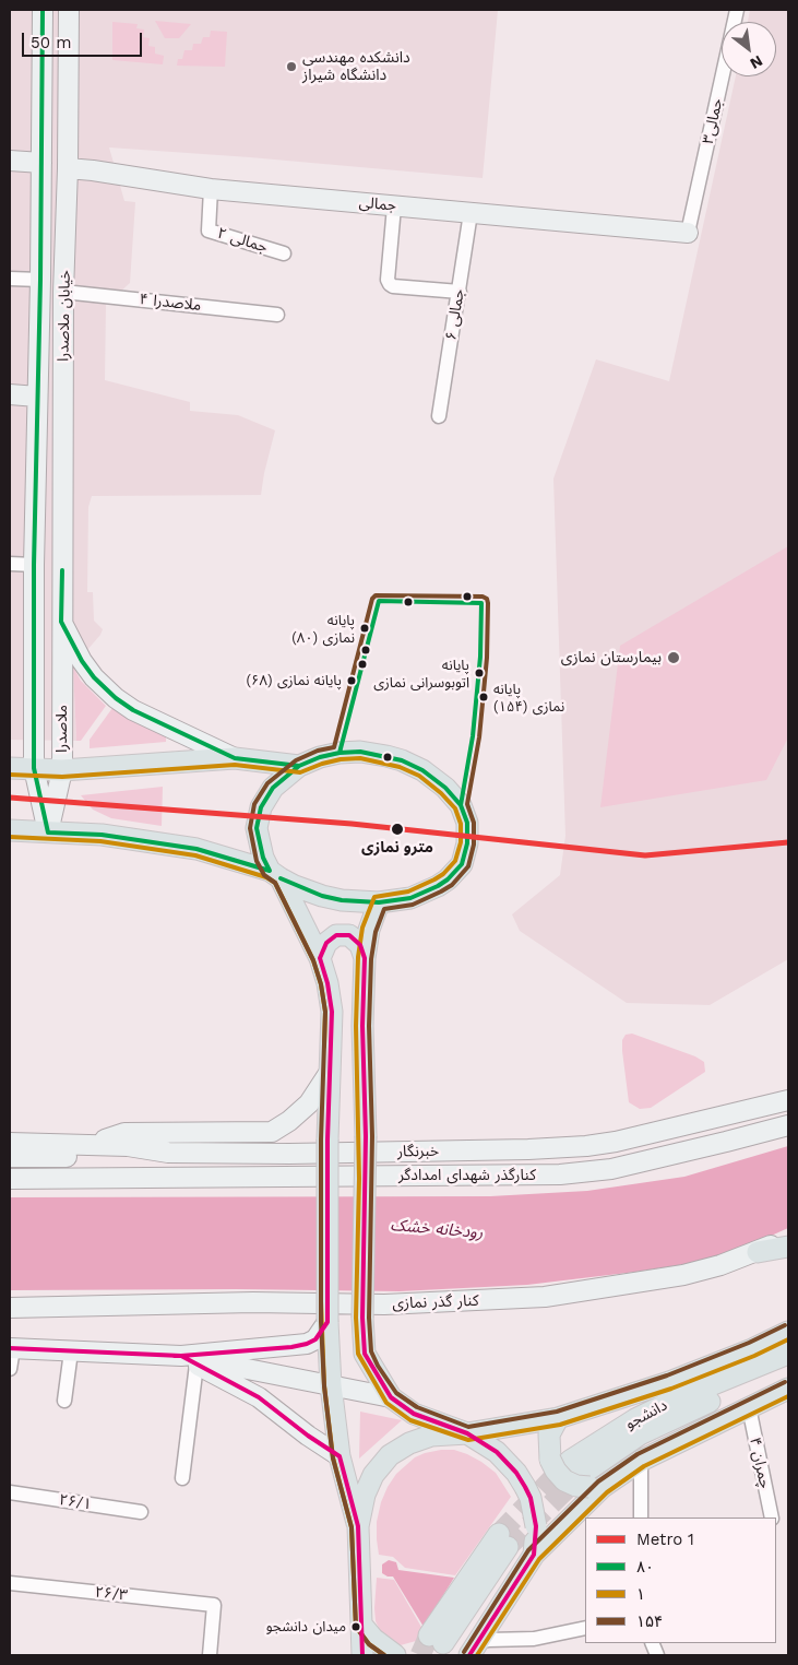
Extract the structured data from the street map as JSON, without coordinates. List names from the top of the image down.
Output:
{
  "streets": {
    "main road": [
      "جمالی",
      "خیابان ملاصدرا",
      "ملاصدرا",
      "خبرنگار",
      "کنارگذر شهدای امدادگر",
      "کنار گذر نمازی",
      "دانشجو"
    ],
    "street": [
      "جمالی۳",
      "۲ جمالی",
      "۴ ملاصدرا",
      "۶ جمالی",
      "۴ چمران",
      "۲۶/۱",
      "۲۶/۳"
    ]
  },
  "crossings": [
    ["جمالی۳", "جمالی"],
    ["جمالی", "۲ جمالی"],
    ["جمالی", "۶ جمالی"],
    ["جمالی", "خیابان ملاصدرا"],
    ["۴ ملاصدرا", "خیابان ملاصدرا"],
    ["خیابان ملاصدرا", "ملاصدرا"]
  ],
  "water": ["رودخانه خشک"],
  "places": [
    "دانشکده مهندسی دانشگاه شیراز",
    "پایانه نمازی (۸۰)",
    "بیمارستان نمازی",
    "پایانه اتوبوسرانی نمازی",
    "پایانه نمازی (۶۸)",
    "پایانه نمازی (۱۵۴)",
    "مترو نمازی",
    "میدان دانشجو"
  ],
  "lines": [
    "transit line ۸۰",
    "transit line ۱۵۴",
    "transit line ۱",
    "metro line 1"
  ],
  "legend": [
    "Metro 1",
    "۸۰",
    "۱",
    "۱۵۴"
  ],
  "scale_bar": "50 m",
  "north": "bottom right"
}
